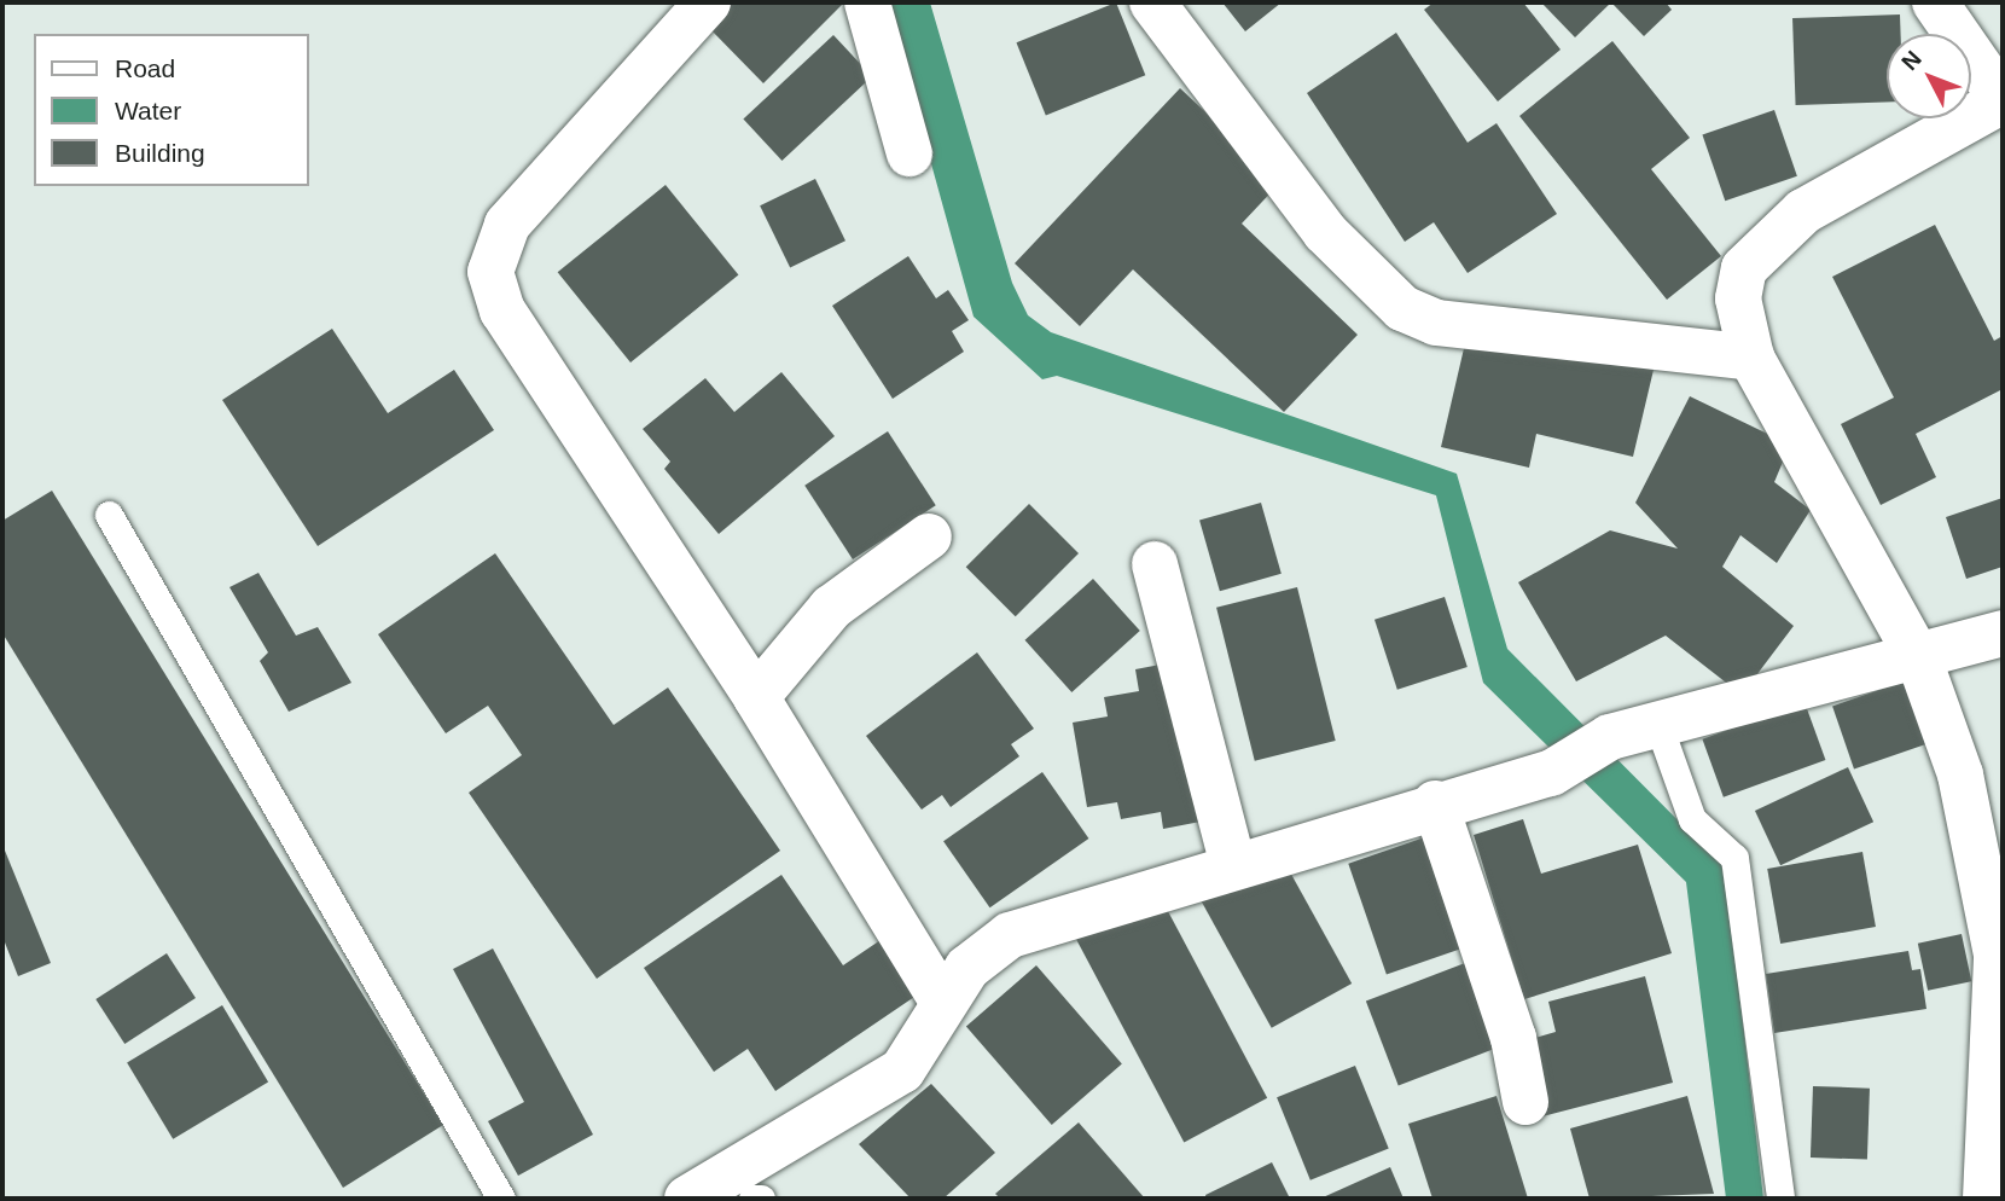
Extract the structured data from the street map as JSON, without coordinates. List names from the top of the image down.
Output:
{
  "legend": ["Road", "Water", "Building"],
  "north": "top left"
}
